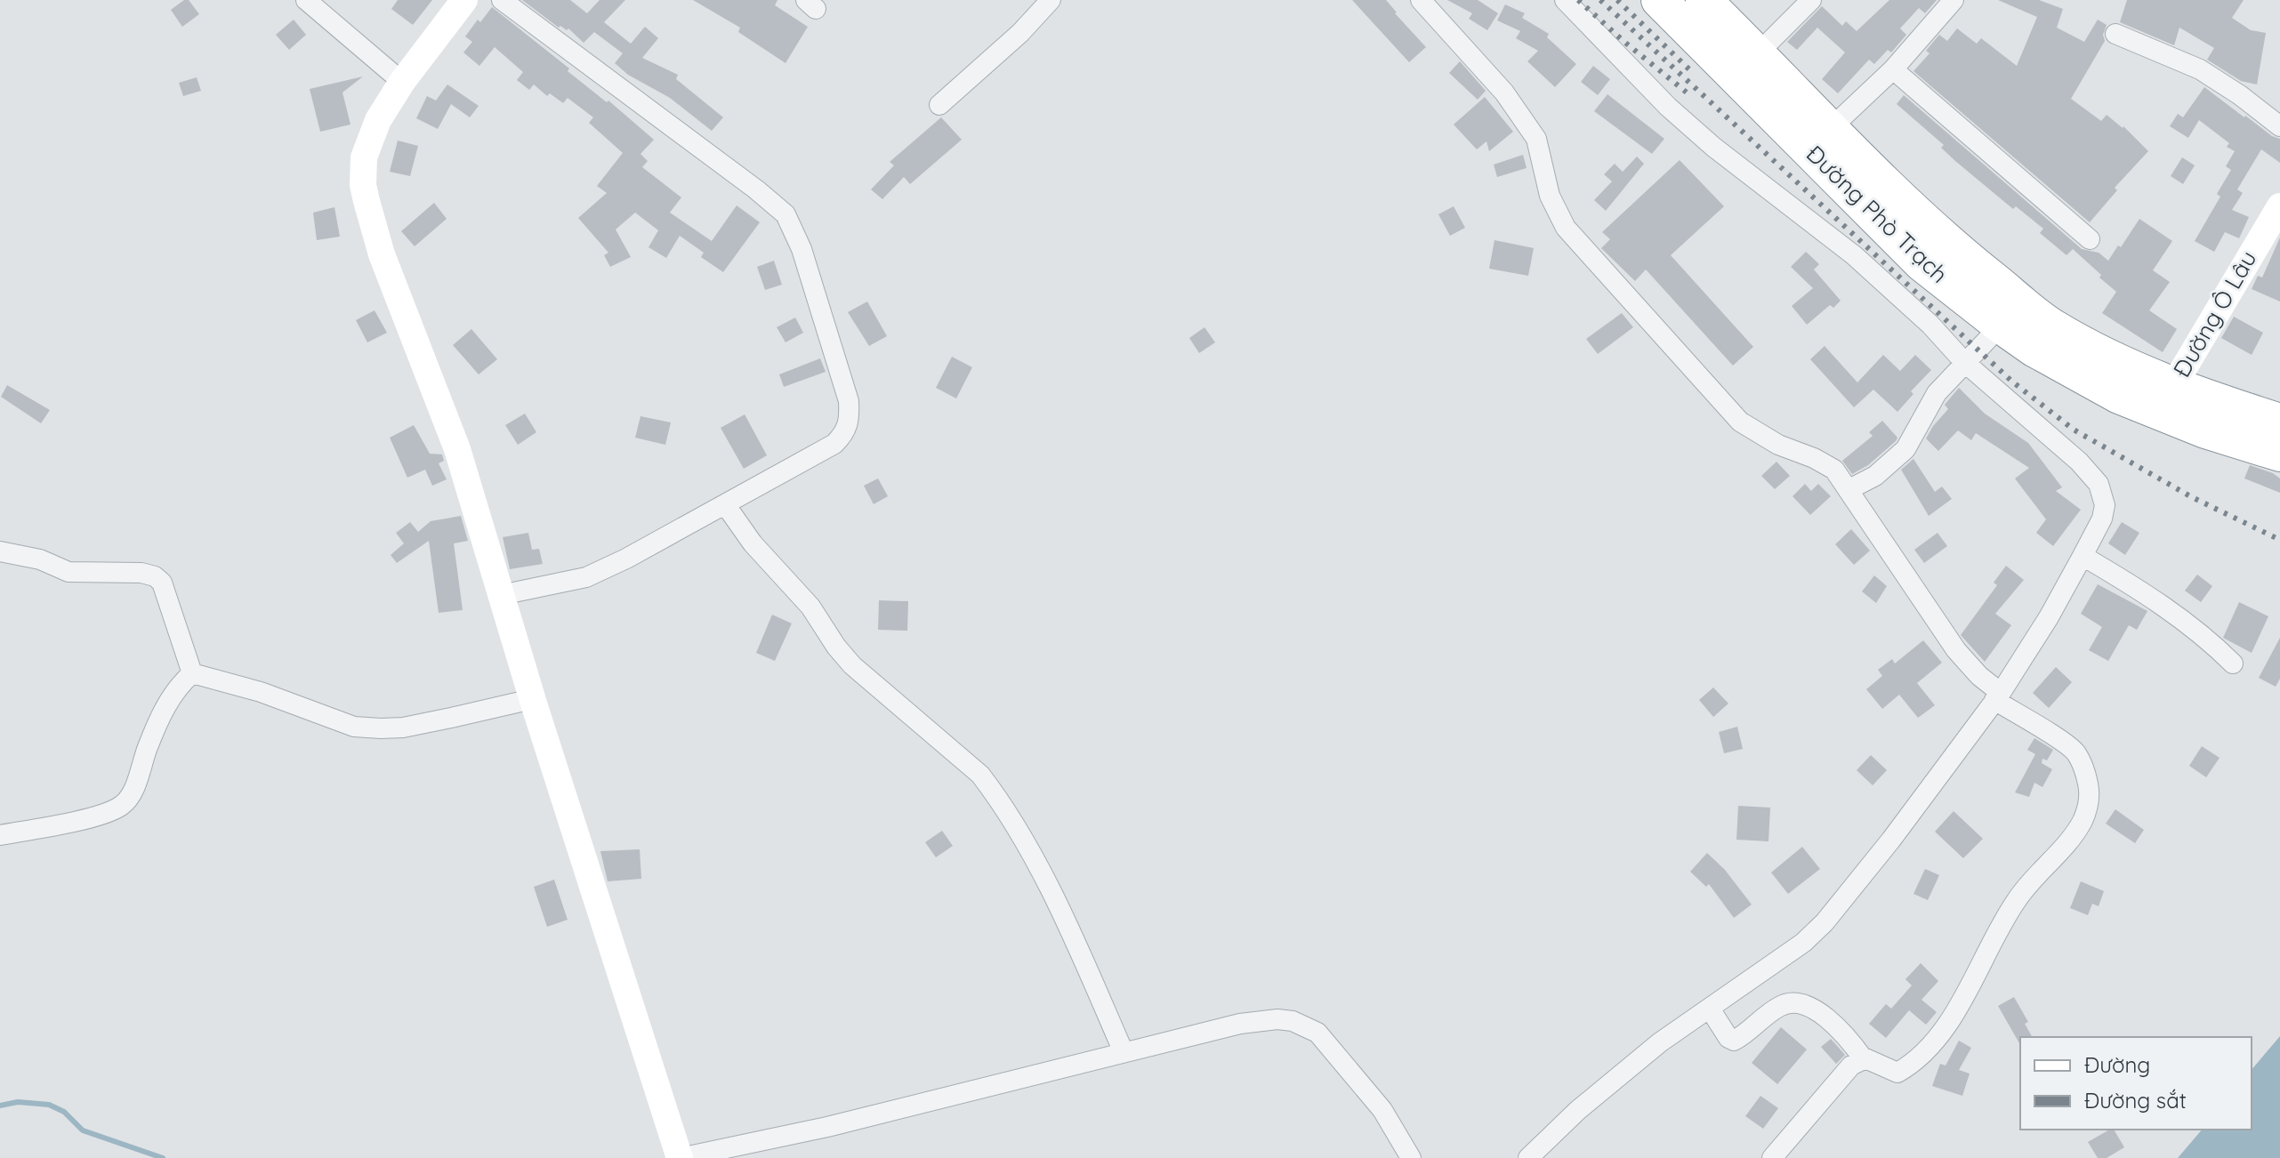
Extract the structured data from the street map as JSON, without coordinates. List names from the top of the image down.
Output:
{
  "streets": {
    "highway": ["Đường Phò Trạch"],
    "main road": ["Đường Ô Lâu"]
  },
  "crossings": [
    ["Đường Phò Trạch", "Đường Ô Lâu"]
  ],
  "legend": ["Đường", "Đường sắt"]
}
